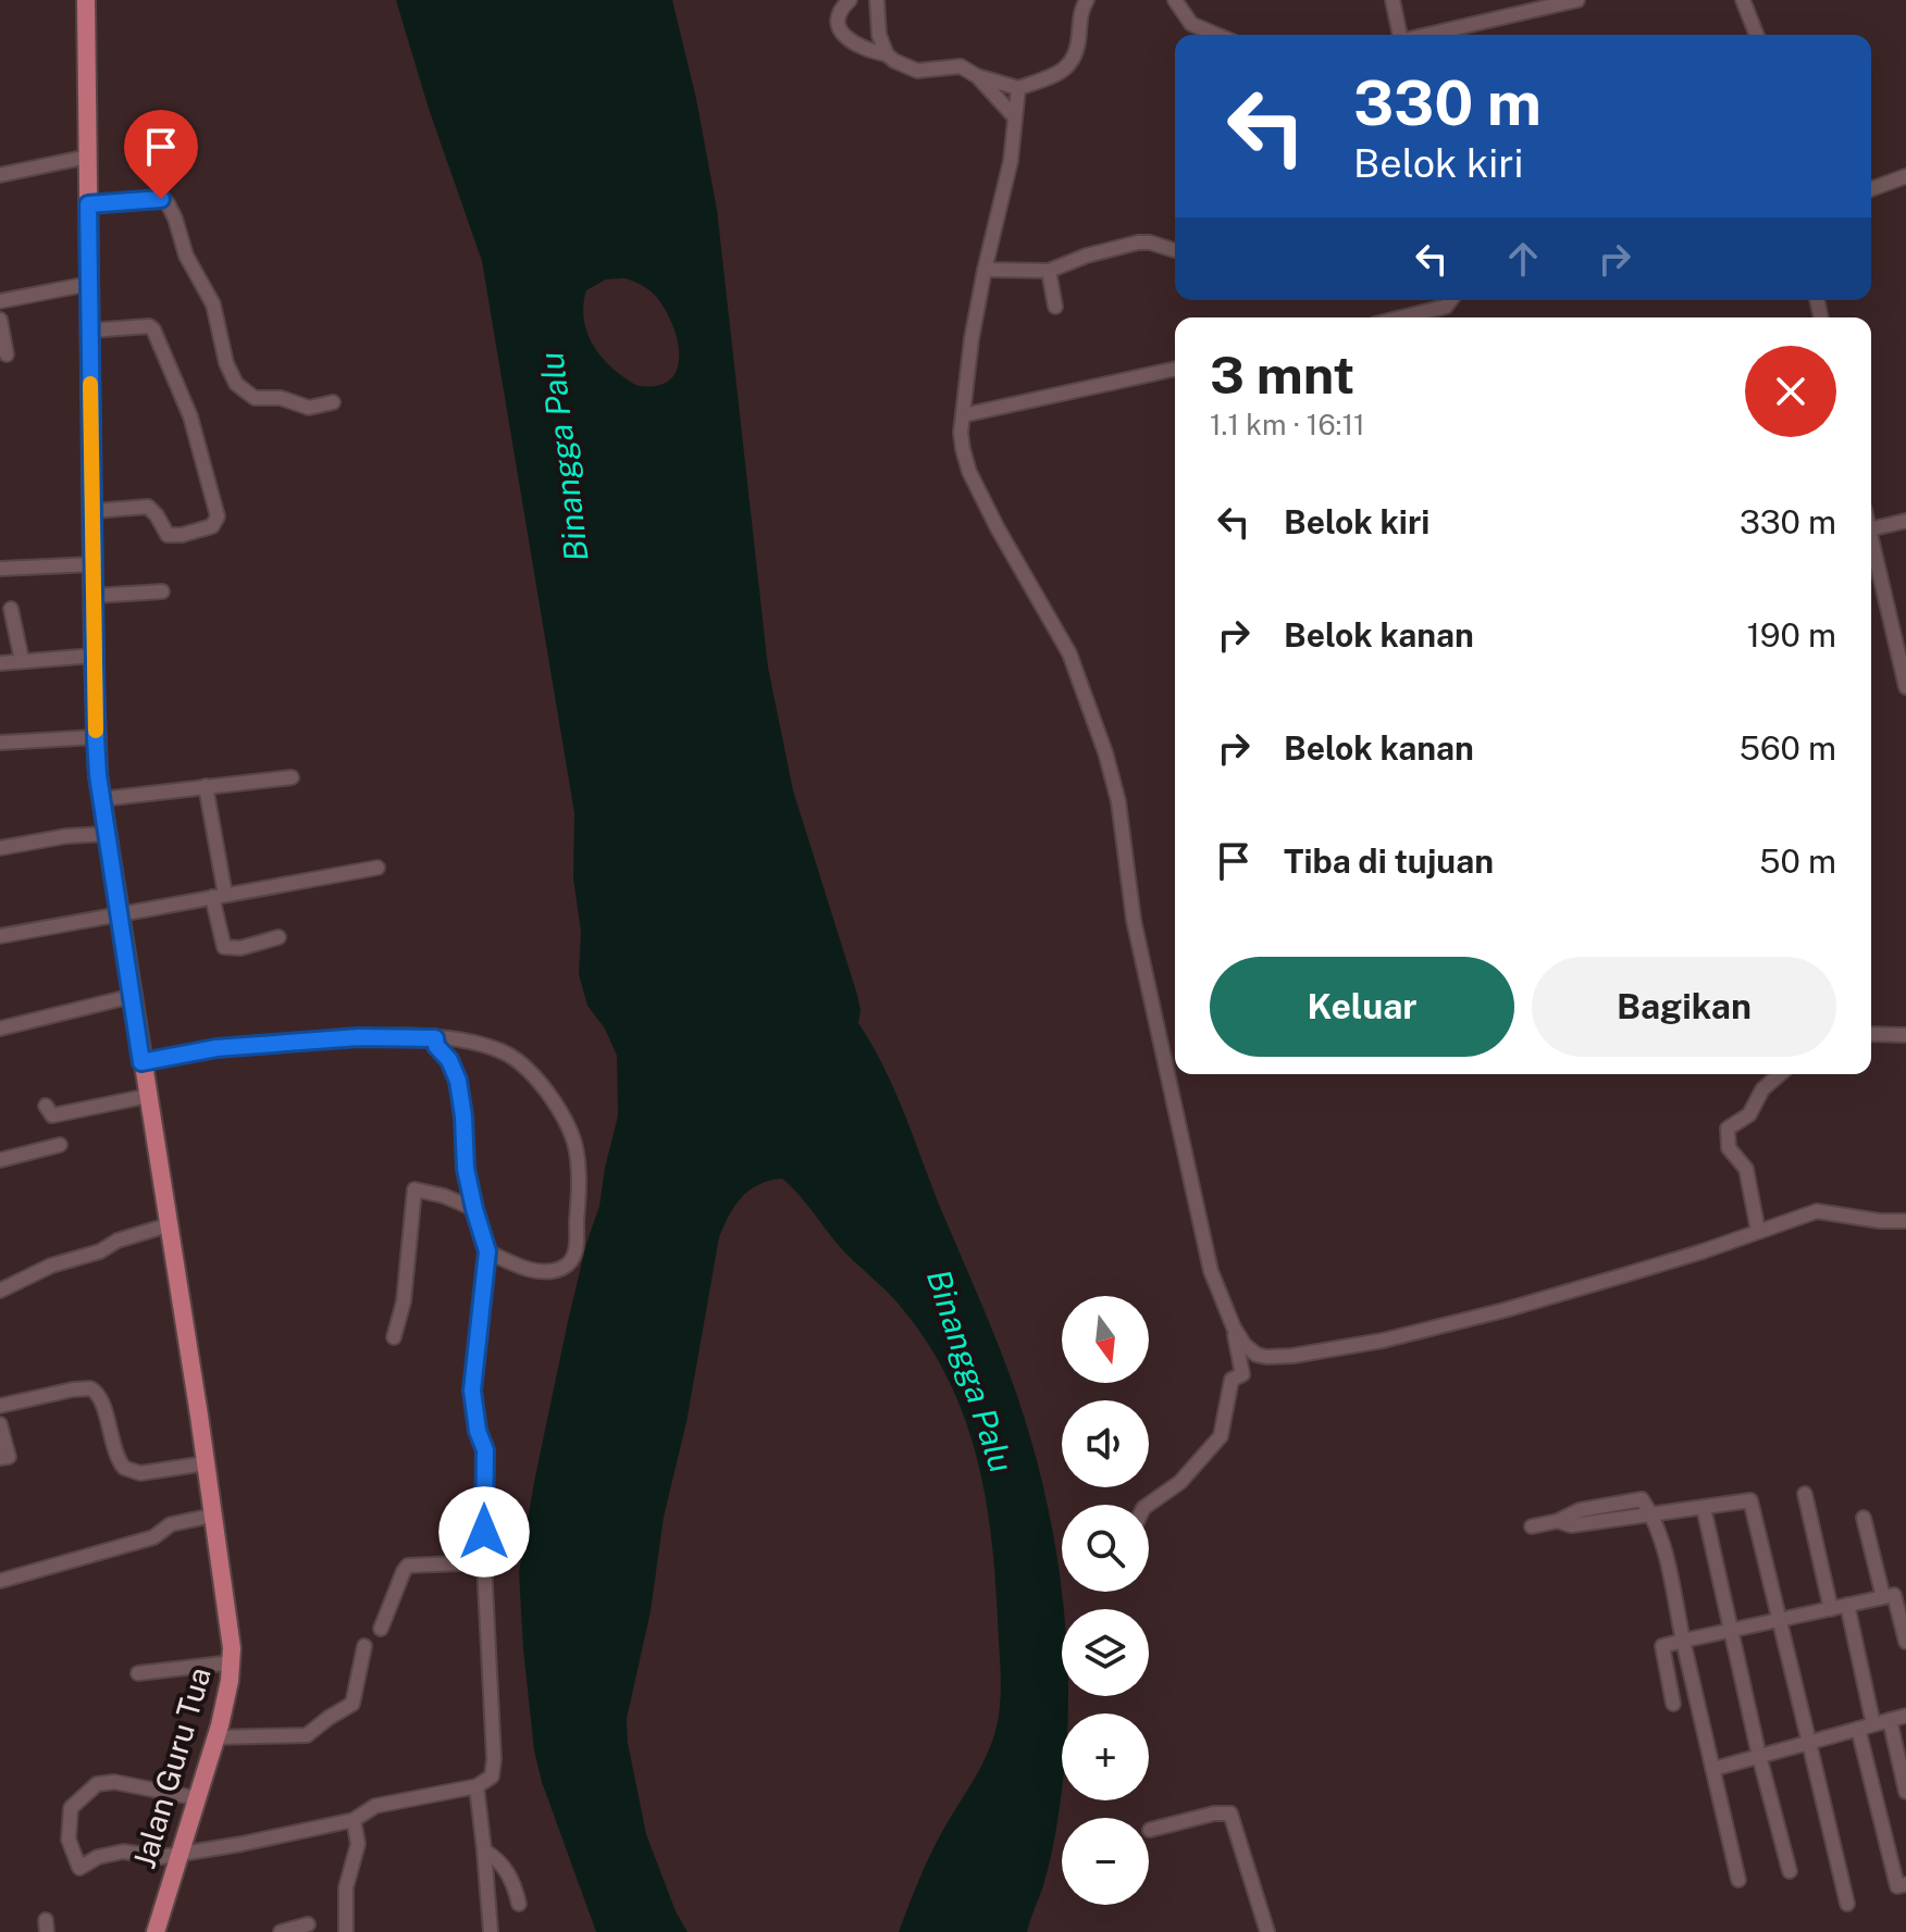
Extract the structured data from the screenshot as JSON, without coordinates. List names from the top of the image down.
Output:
{
  "streets": {
    "main road": ["Jalan Guru Tua"]
  },
  "water": ["Binangga Palu"],
  "north": "bottom",
  "page": {
    "turn": ["330 m", "Belok kiri"],
    "heading": ["3 mnt", "1.1 km · 16:11"],
    "list": [
      {
        "name": "Belok kiri",
        "value": "330 m"
      },
      {
        "name": "Belok kanan",
        "value": "190 m"
      },
      {
        "name": "Belok kanan",
        "value": "560 m"
      },
      {
        "name": "Tiba di tujuan",
        "value": "50 m"
      }
    ],
    "buttons": ["Keluar", "Bagikan"],
    "map_buttons": ["+", "−"]
  }
}
